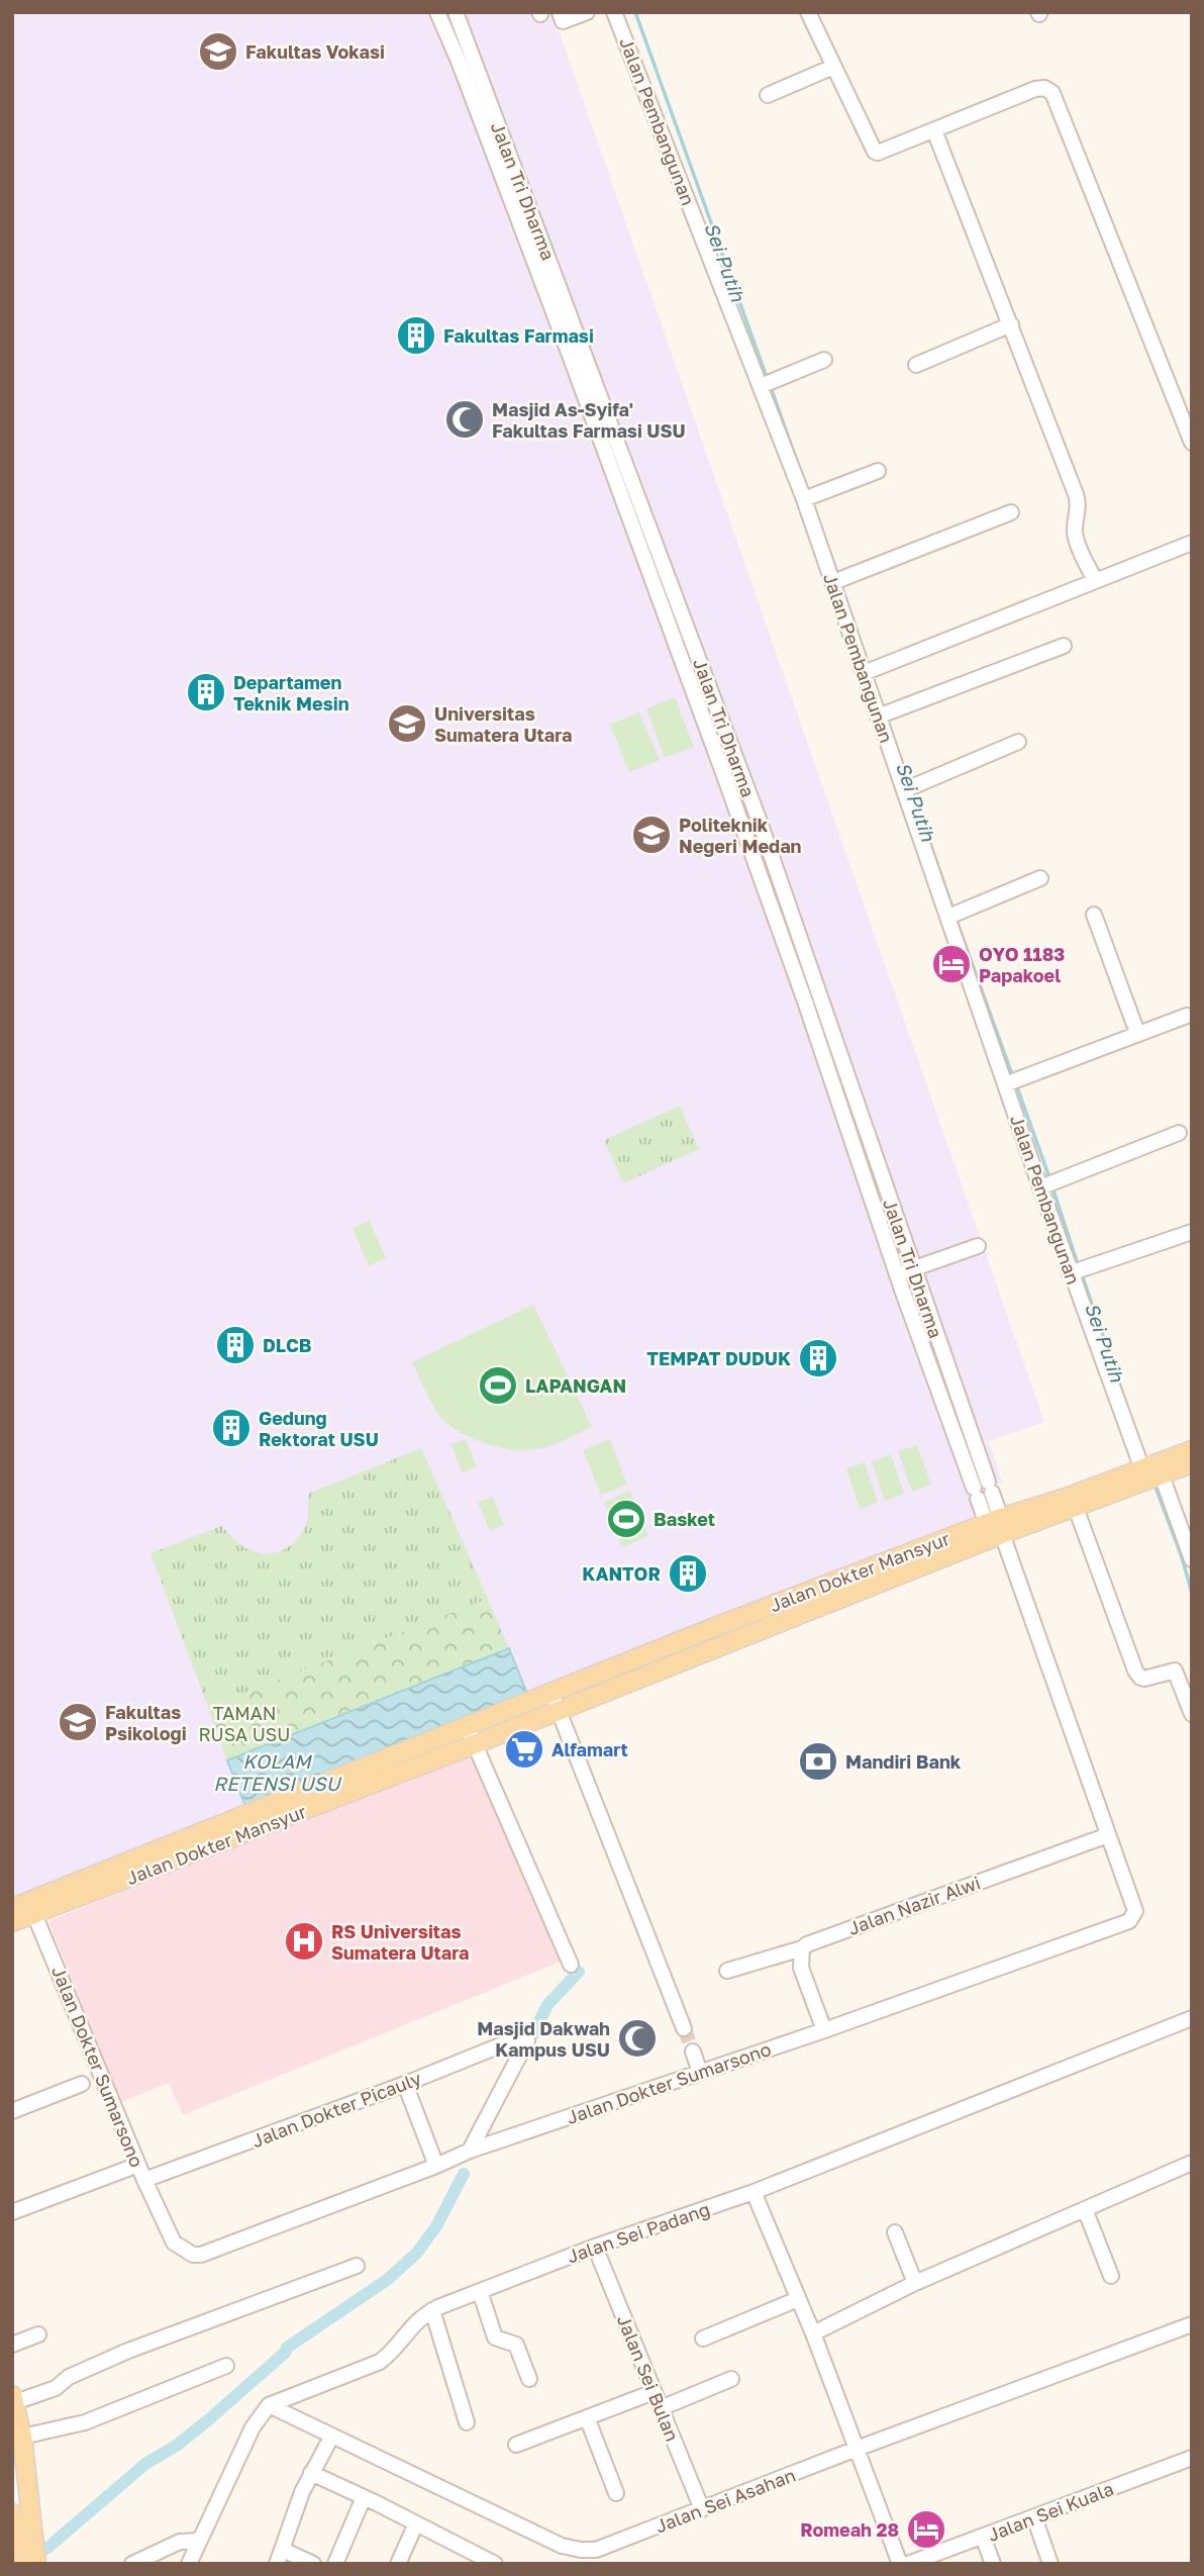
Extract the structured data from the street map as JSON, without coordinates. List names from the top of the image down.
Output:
{
  "streets": {
    "main road": ["Jalan Dokter Mansyur"],
    "street": [
      "Jalan Pembangunan",
      "Jalan Tri Dharma",
      "Jalan Nazir Alwi",
      "Jalan Dokter Sumarsono",
      "Jalan Dokter Picauly",
      "Jalan Sei Padang",
      "Jalan Sei Bulan",
      "Jalan Sei Asahan",
      "Jalan Sei Kuala"
    ]
  },
  "crossings": [
    ["Jalan Pembangunan", "Jalan Dokter Mansyur"],
    ["Jalan Tri Dharma", "Jalan Dokter Mansyur"],
    ["Jalan Tri Dharma", "Jalan Dokter Sumarsono"],
    ["Jalan Dokter Mansyur", "Jalan Dokter Sumarsono"],
    ["Jalan Nazir Alwi", "Jalan Dokter Sumarsono"],
    ["Jalan Dokter Sumarsono", "Jalan Dokter Picauly"],
    ["Jalan Sei Padang", "Jalan Sei Bulan"],
    ["Jalan Sei Padang", "Jalan Sei Asahan"],
    ["Jalan Sei Bulan", "Jalan Sei Asahan"]
  ],
  "water": ["Sei Putih", "KOLAM RETENSI USU"],
  "parks": ["TAMAN RUSA USU"],
  "places": {
    "school or university": [
      "Fakultas Vokasi",
      "Universitas Sumatera Utara",
      "Politeknik Negeri Medan",
      "Fakultas Psikologi"
    ],
    "building": [
      "Fakultas Farmasi",
      "Departamen Teknik Mesin",
      "DLCB",
      "TEMPAT DUDUK",
      "Gedung Rektorat USU",
      "KANTOR"
    ],
    "mosque": ["Masjid As-Syifa' Fakultas Farmasi USU", "Masjid Dakwah Kampus USU"],
    "hotel": ["OYO 1183 Papakoel", "Romeah 28"],
    "sports": ["LAPANGAN", "Basket"],
    "supermarket": ["Alfamart"],
    "bank": ["Mandiri Bank"],
    "hospital": ["RS Universitas Sumatera Utara"]
  }
}
